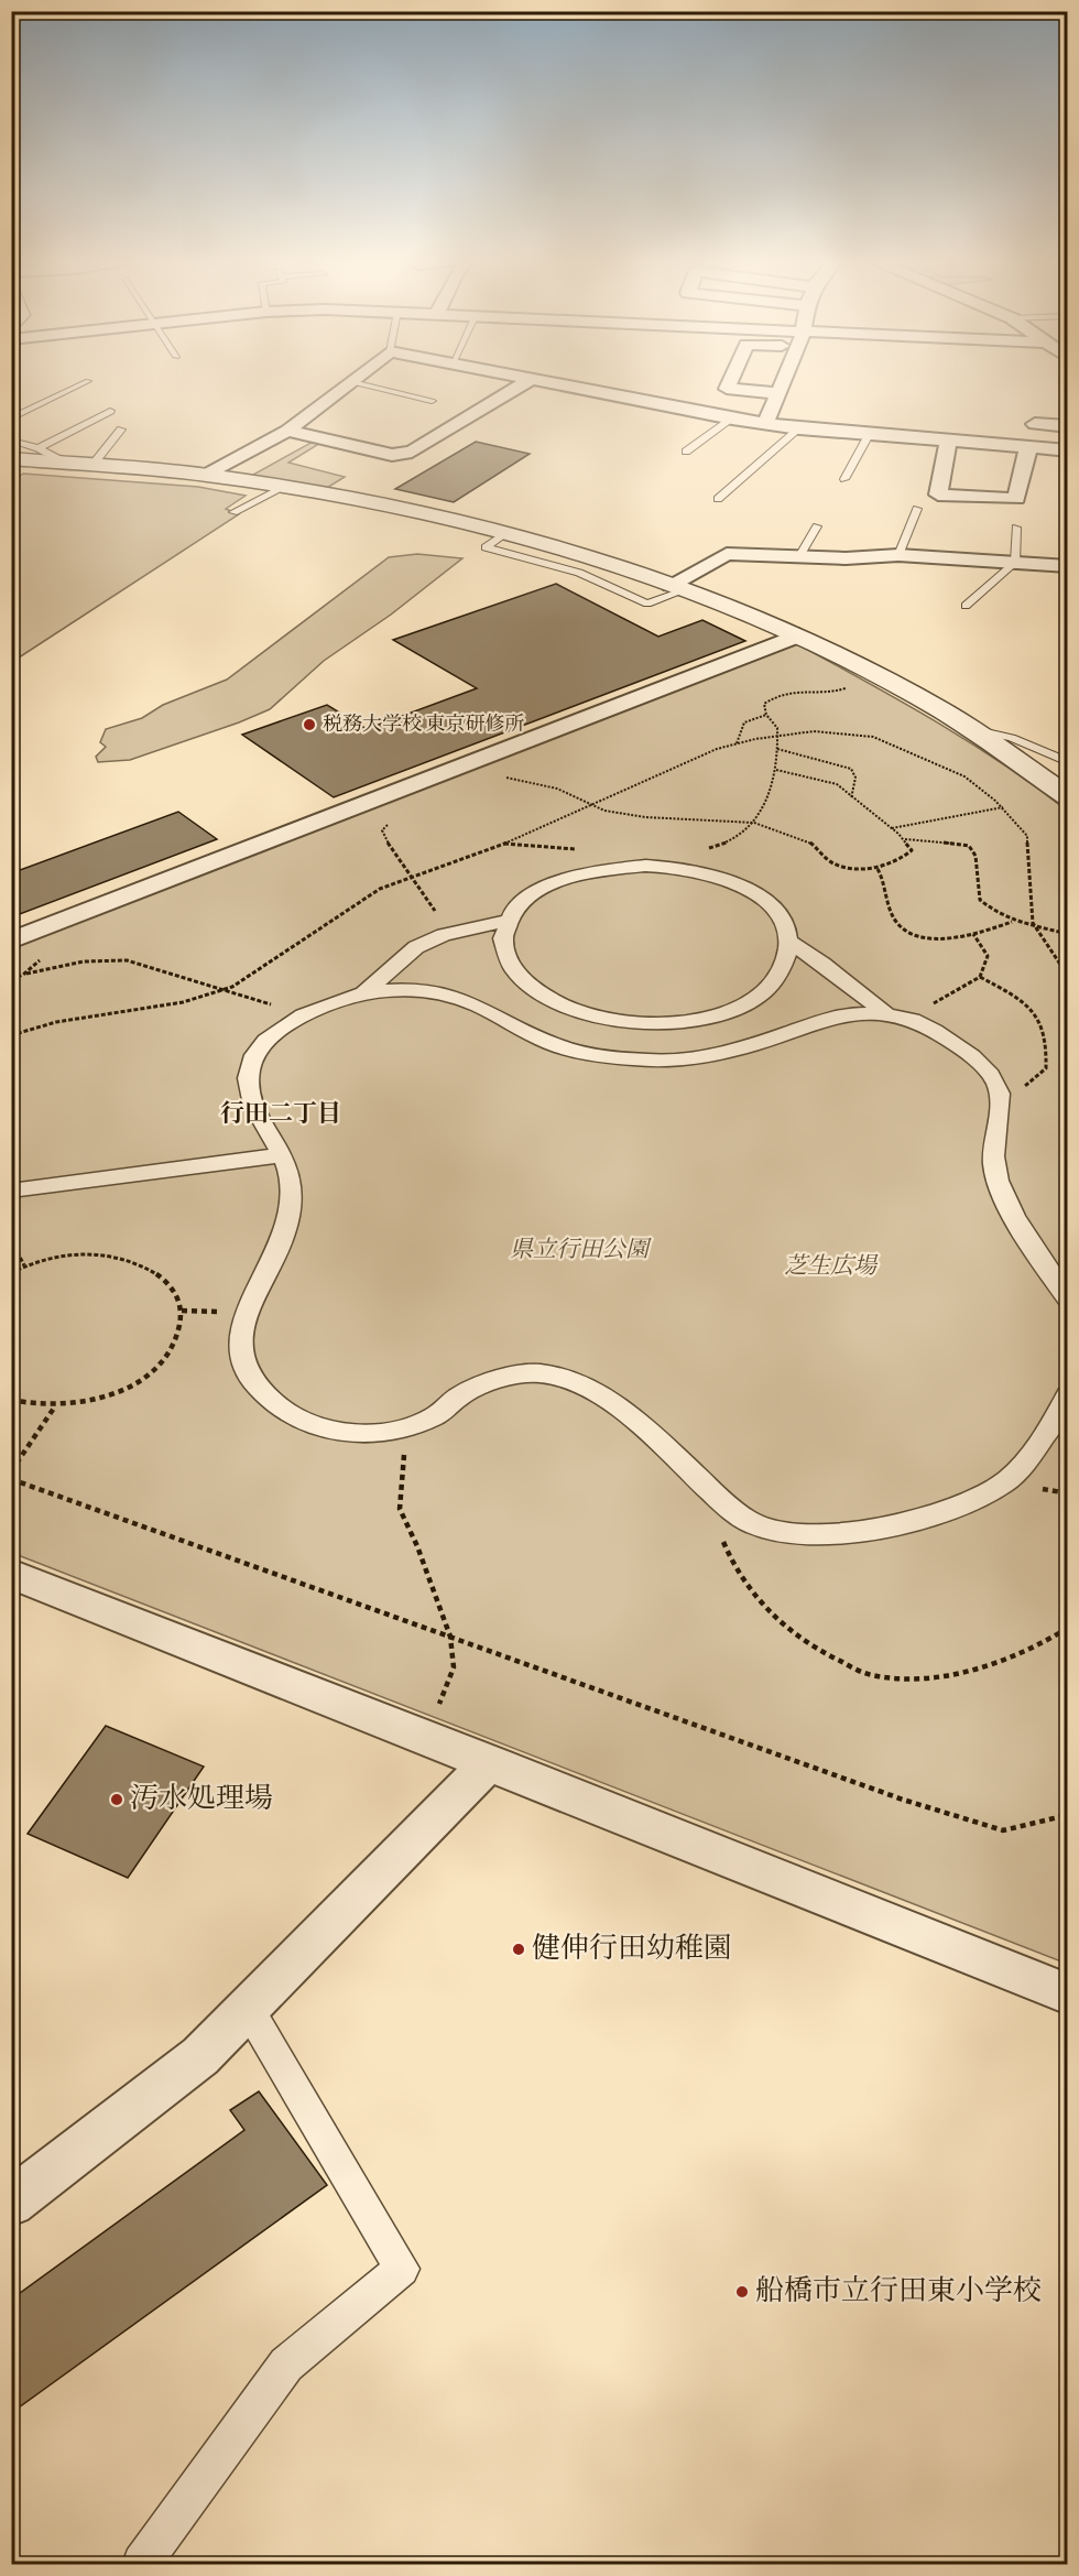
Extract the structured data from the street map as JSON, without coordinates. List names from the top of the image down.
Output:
{
  "districts": ["行田二丁目"],
  "parks": ["県立行田公園", "芝生広場"],
  "places": [
    "税務大学校 東京研修所",
    "汚水処理場",
    "健伸行田幼稚園",
    "船橋市立行田東小学校"
  ]
}
